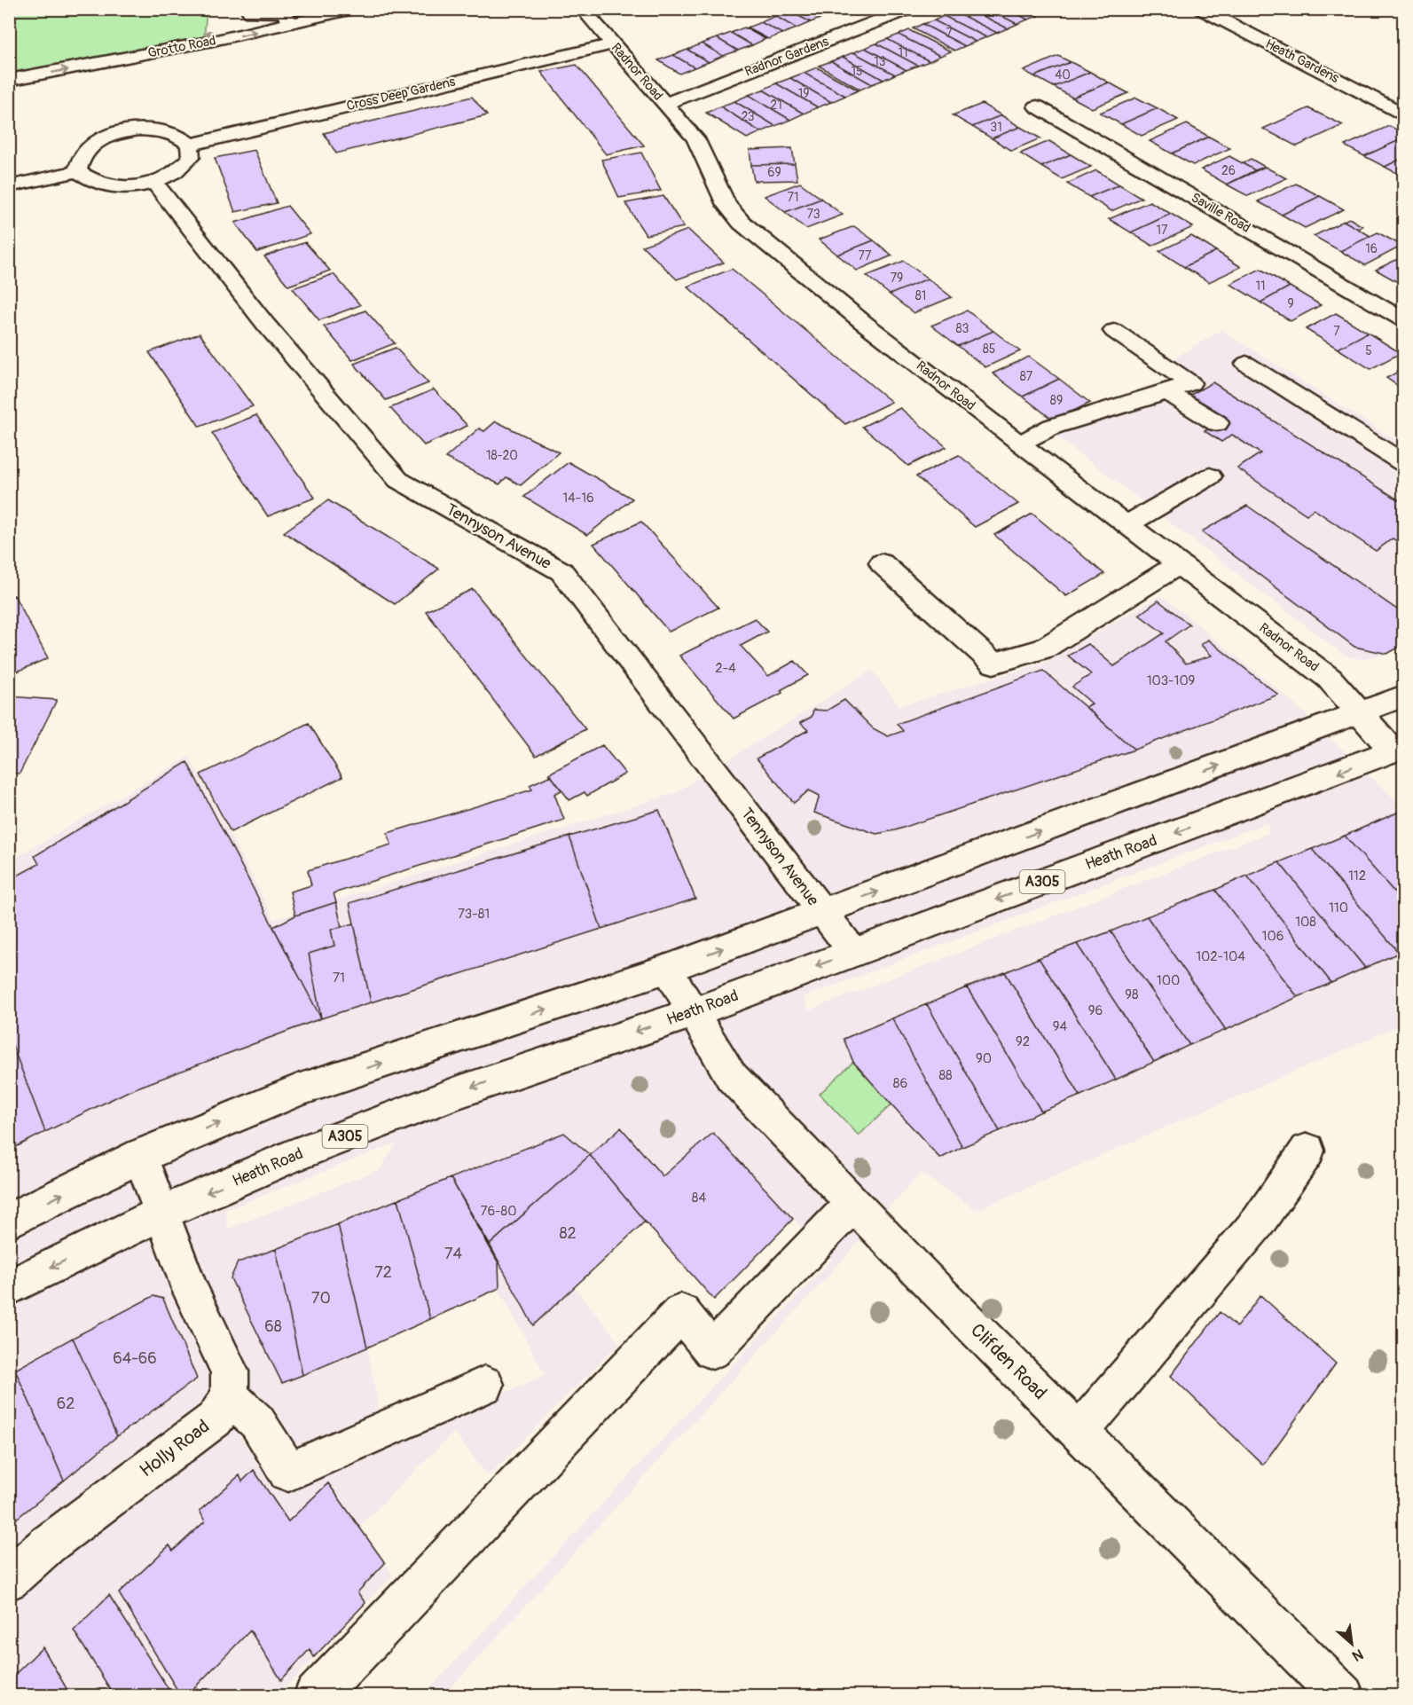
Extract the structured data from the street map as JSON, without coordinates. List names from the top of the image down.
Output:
{
  "streets": {
    "street": [
      "Grotto Road",
      "Radnor Gardens",
      "Heath Gardens",
      "Radnor Road",
      "Cross Deep Gardens",
      "Saville Road",
      "Tennyson Avenue",
      "Heath Road",
      "A305",
      "Clifden Road",
      "Holly Road"
    ]
  },
  "crossings": [
    ["Radnor Gardens", "Radnor Road"],
    ["Radnor Road", "Cross Deep Gardens"],
    ["Radnor Road", "Heath Road"],
    ["Tennyson Avenue", "Heath Road"],
    ["Heath Road", "Clifden Road"]
  ],
  "house_numbers": [
    "7",
    "11",
    "13",
    "15",
    "40",
    "19",
    "21",
    "23",
    "31",
    "26",
    "69",
    "71",
    "73",
    "17",
    "16",
    "77",
    "79",
    "11",
    "81",
    "9",
    "83",
    "7",
    "85",
    "5",
    "87",
    "89",
    "18-20",
    "14-16",
    "2-4",
    "103-109",
    "112",
    "110",
    "73-81",
    "108",
    "106",
    "102-104",
    "71",
    "100",
    "98",
    "96",
    "94",
    "92",
    "90",
    "88",
    "86",
    "84",
    "76-80",
    "82",
    "74",
    "72",
    "70",
    "68",
    "64-66",
    "62"
  ],
  "north": "bottom right"
}
